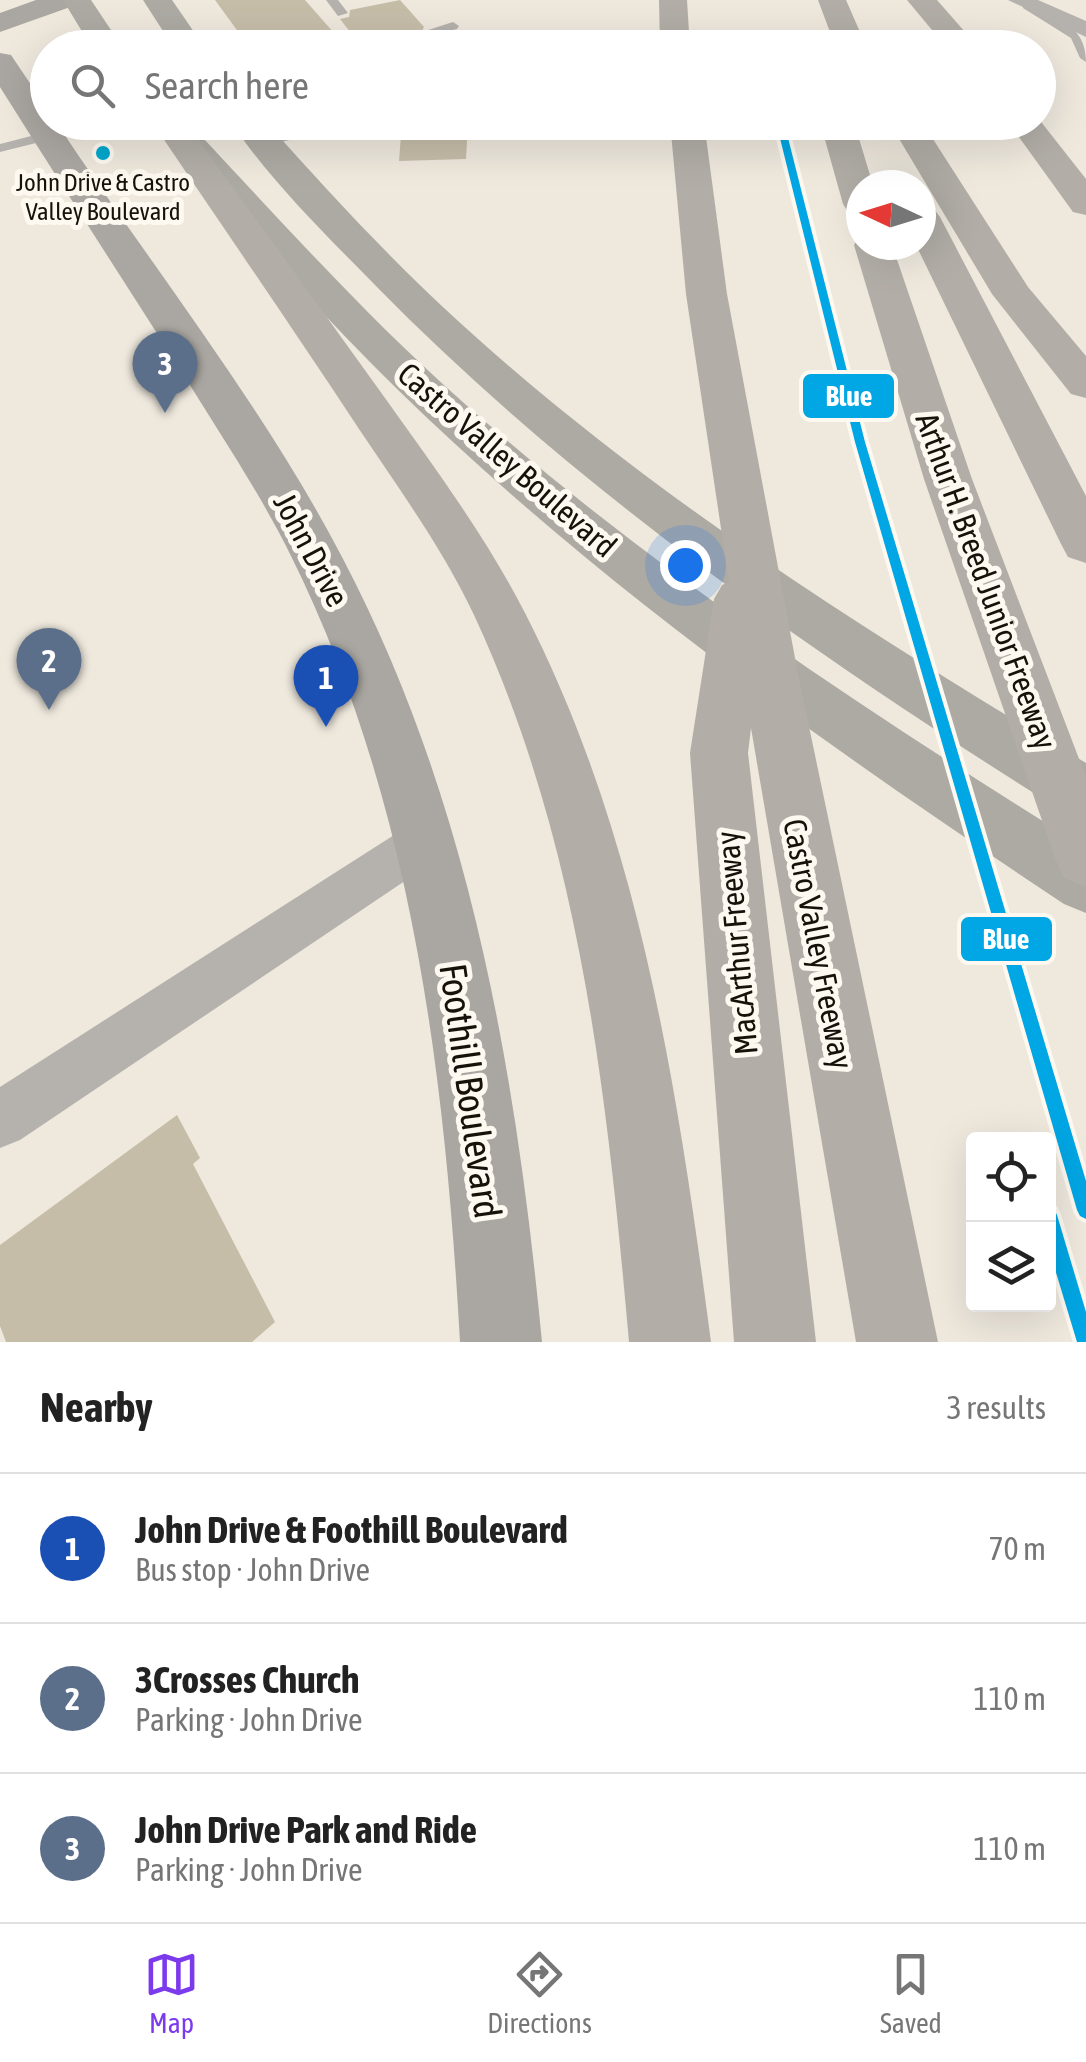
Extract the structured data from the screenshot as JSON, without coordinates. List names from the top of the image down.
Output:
{
  "streets": {
    "highway": ["Arthur H. Breed Junior Freeway", "MacArthur Freeway", "Castro Valley Freeway"],
    "main road": ["Castro Valley Boulevard", "John Drive", "Foothill Boulevard"]
  },
  "crossings": [
    ["John Drive", "Foothill Boulevard"],
    ["MacArthur Freeway", "Castro Valley Freeway"]
  ],
  "places": ["John Drive & Castro Valley Boulevard"],
  "lines": ["transit line Blue"],
  "north": "left",
  "page": {
    "search": "Search here",
    "pins": ["3", "2", "1"],
    "heading": ["Nearby", "3 results"],
    "list": [
      {
        "mark": "1",
        "name": "John Drive & Foothill Boulevard",
        "note": "Bus stop · John Drive",
        "value": "70 m"
      },
      {
        "mark": "2",
        "name": "3Crosses Church",
        "note": "Parking · John Drive",
        "value": "110 m"
      },
      {
        "mark": "3",
        "name": "John Drive Park and Ride",
        "note": "Parking · John Drive",
        "value": "110 m"
      }
    ],
    "nav": ["Map", "Directions", "Saved"]
  }
}
